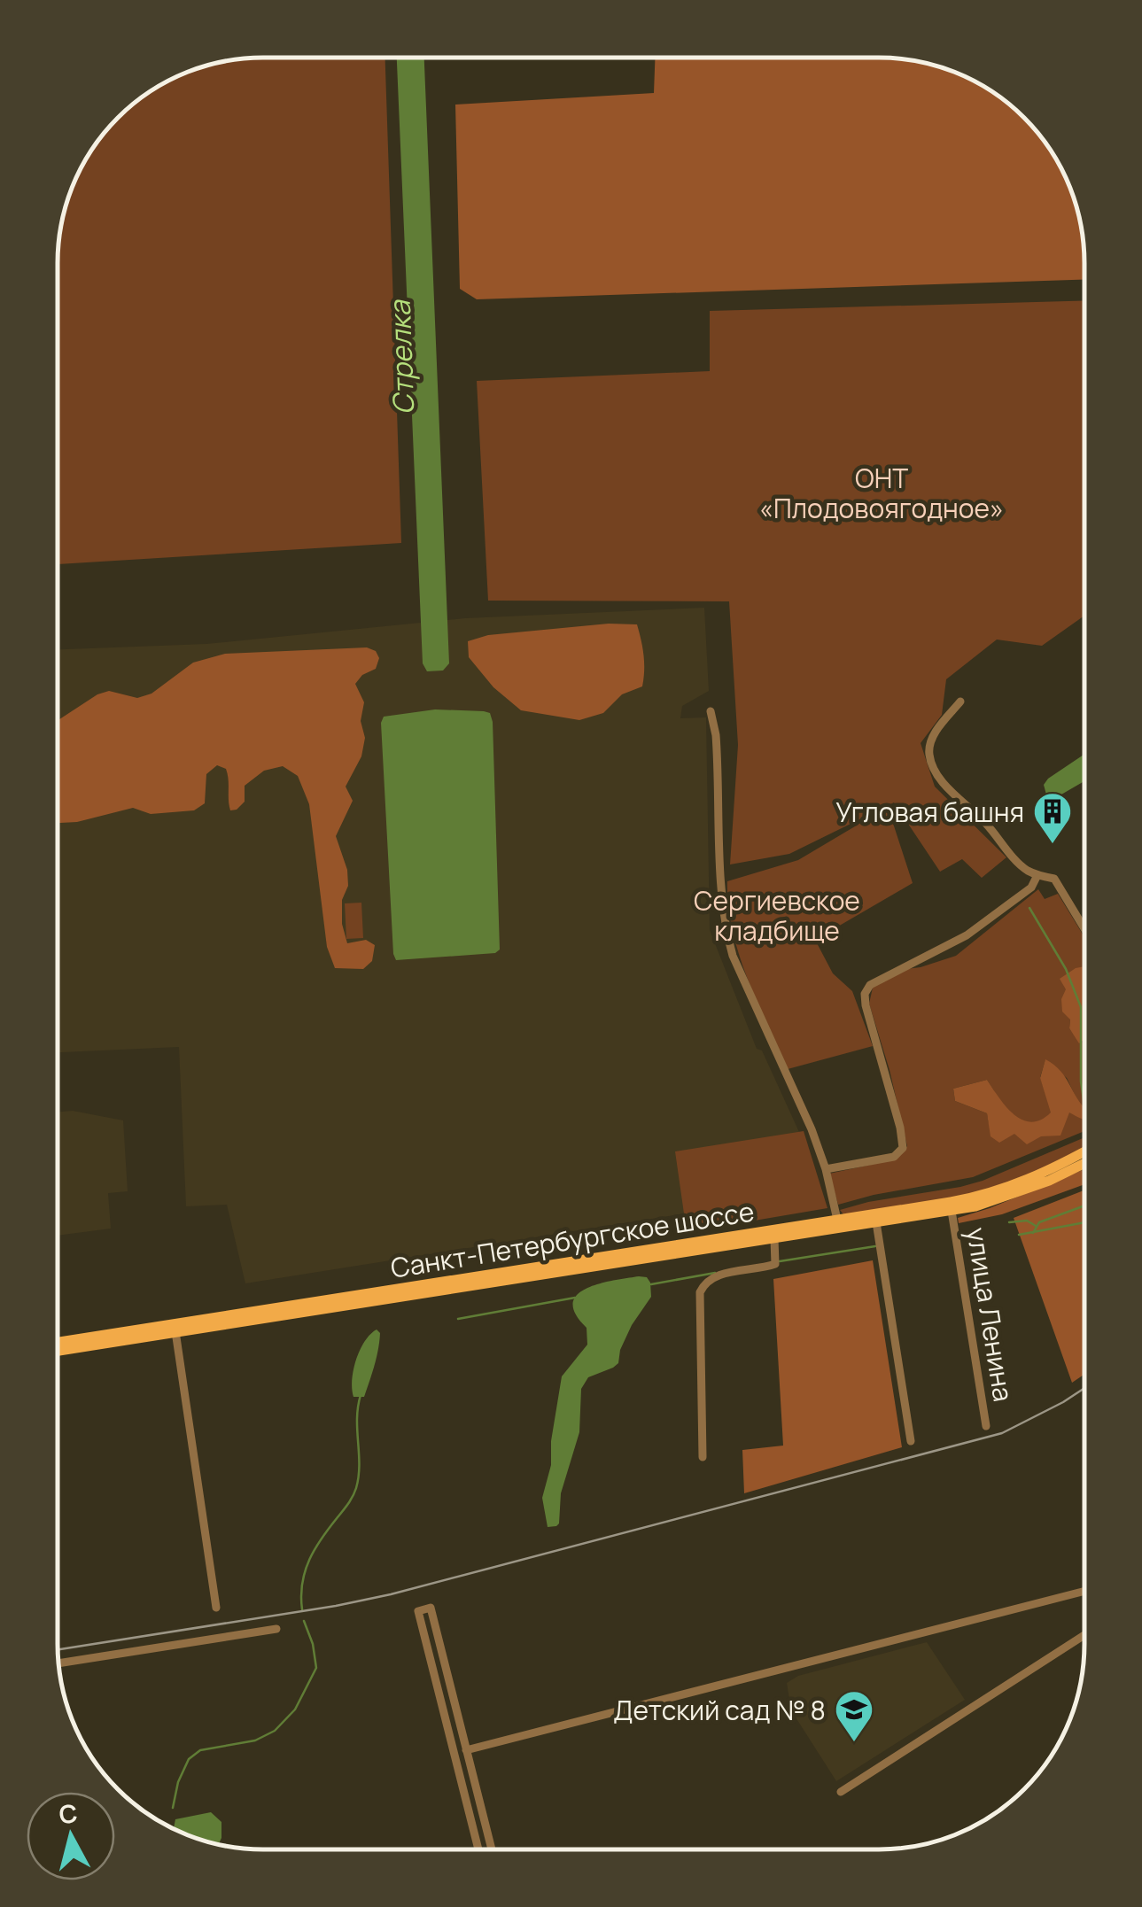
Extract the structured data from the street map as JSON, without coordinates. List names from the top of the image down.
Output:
{
  "streets": {
    "main road": ["Санкт-Петербургское шоссе"],
    "street": ["улица Ленина"]
  },
  "crossings": [
    ["Санкт-Петербургское шоссе", "улица Ленина"]
  ],
  "water": ["Стрелка"],
  "parks": ["ОНТ «Плодовоягодное»", "Сергиевское кладбище"],
  "places": {
    "building": ["Угловая башня"],
    "school or university": ["Детский сад № 8"]
  },
  "north": "top"
}
